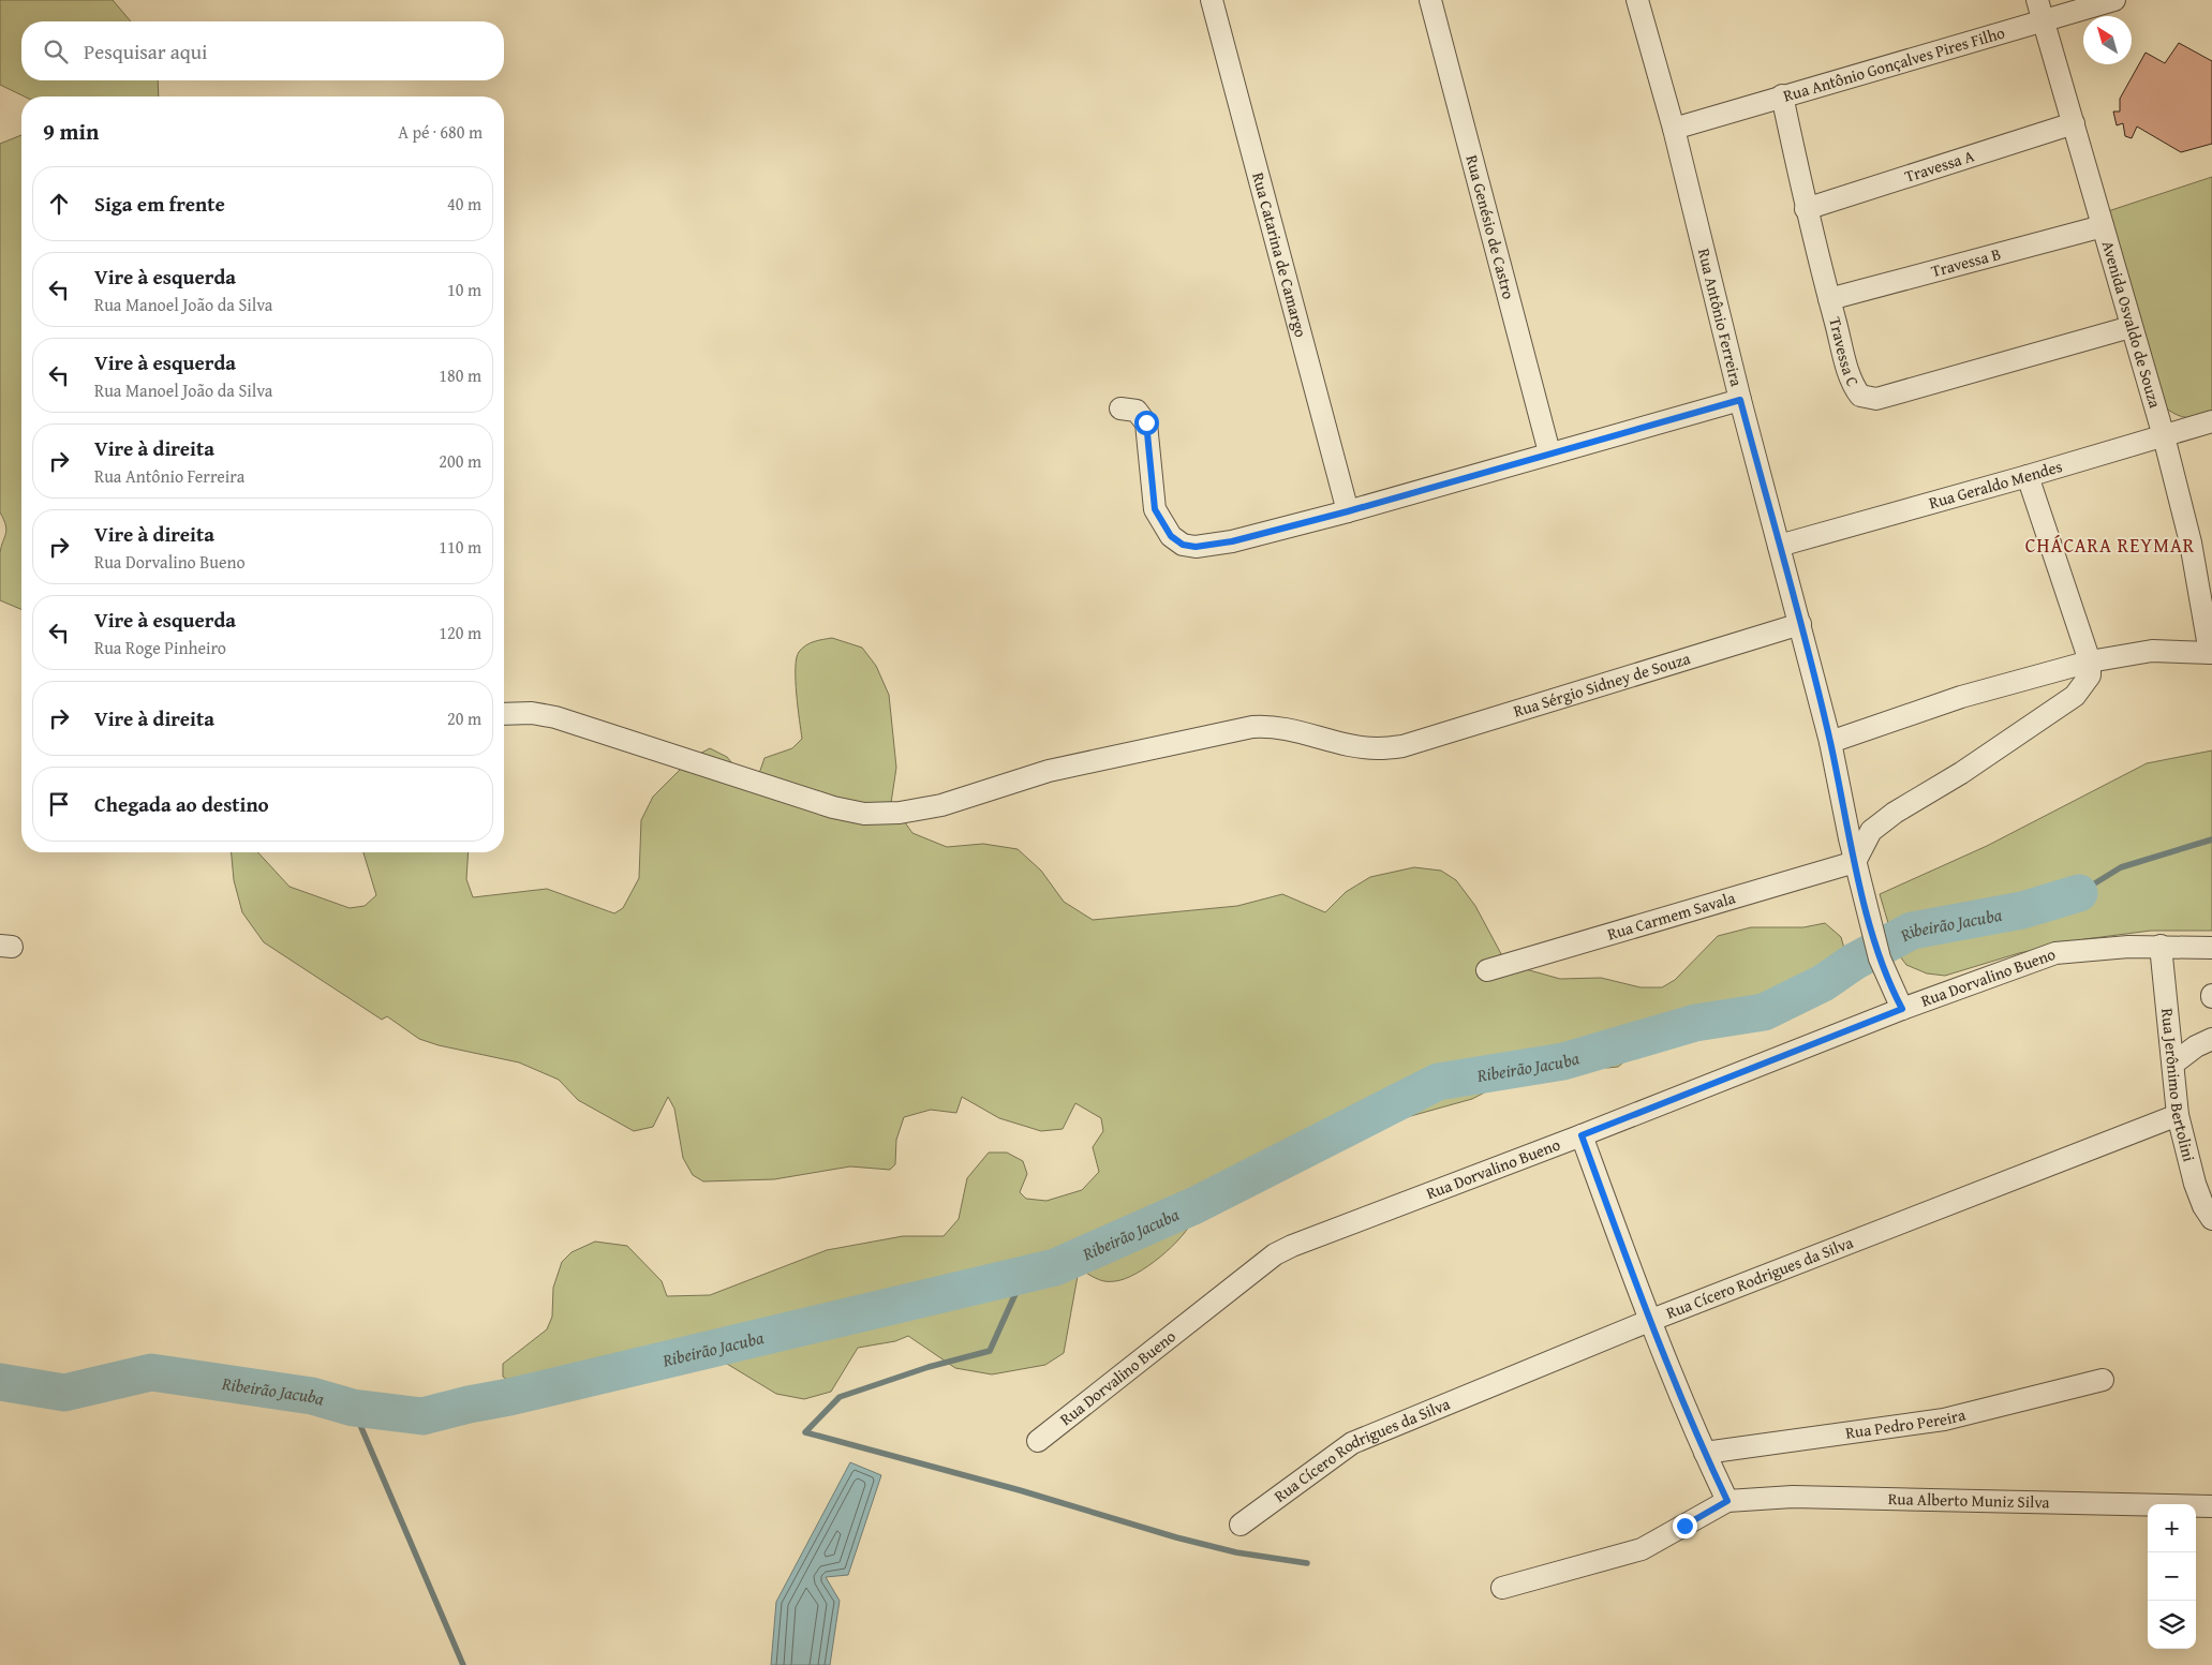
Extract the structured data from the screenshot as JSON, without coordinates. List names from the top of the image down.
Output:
{
  "streets": {
    "street": [
      "Rua Antônio Gonçalves Pires Filho",
      "Travessa A",
      "Rua Genésio de Castro",
      "Rua Catarina de Camargo",
      "Travessa B",
      "Rua Antônio Ferreira",
      "Avenida Osvaldo de Souza",
      "Travessa C",
      "Rua Geraldo Mendes",
      "Rua Sérgio Sidney de Souza",
      "Rua Carmem Savala",
      "Rua Dorvalino Bueno",
      "Rua Jerônimo Bertolini",
      "Rua Cícero Rodrigues da Silva",
      "Rua Pedro Pereira",
      "Rua Alberto Muniz Silva"
    ]
  },
  "crossings": [
    ["Rua Antônio Gonçalves Pires Filho", "Rua Antônio Ferreira"],
    ["Rua Antônio Gonçalves Pires Filho", "Avenida Osvaldo de Souza"],
    ["Rua Antônio Gonçalves Pires Filho", "Travessa C"],
    ["Travessa A", "Avenida Osvaldo de Souza"],
    ["Travessa A", "Travessa C"],
    ["Travessa B", "Avenida Osvaldo de Souza"],
    ["Travessa B", "Travessa C"],
    ["Rua Antônio Ferreira", "Rua Geraldo Mendes"],
    ["Rua Antônio Ferreira", "Rua Sérgio Sidney de Souza"],
    ["Rua Antônio Ferreira", "Rua Carmem Savala"],
    ["Rua Antônio Ferreira", "Rua Dorvalino Bueno"],
    ["Avenida Osvaldo de Souza", "Travessa C"],
    ["Avenida Osvaldo de Souza", "Rua Geraldo Mendes"],
    ["Rua Dorvalino Bueno", "Rua Jerônimo Bertolini"],
    ["Rua Jerônimo Bertolini", "Rua Cícero Rodrigues da Silva"]
  ],
  "districts": ["CHÁCARA REYMAR"],
  "water": ["Ribeirão Jacuba"],
  "north": "top left",
  "page": {
    "search": "Pesquisar aqui",
    "heading": ["9 min", "A pé · 680 m"],
    "list": [
      ["Siga em frente", "40 m"],
      ["Vire à esquerda", "Rua Manoel João da Silva", "10 m"],
      ["Vire à esquerda", "Rua Manoel João da Silva", "180 m"],
      ["Vire à direita", "Rua Antônio Ferreira", "200 m"],
      ["Vire à direita", "Rua Dorvalino Bueno", "110 m"],
      ["Vire à esquerda", "Rua Roge Pinheiro", "120 m"],
      ["Vire à direita", "20 m"],
      "Chegada ao destino"
    ],
    "map_buttons": ["+", "−"]
  }
}
